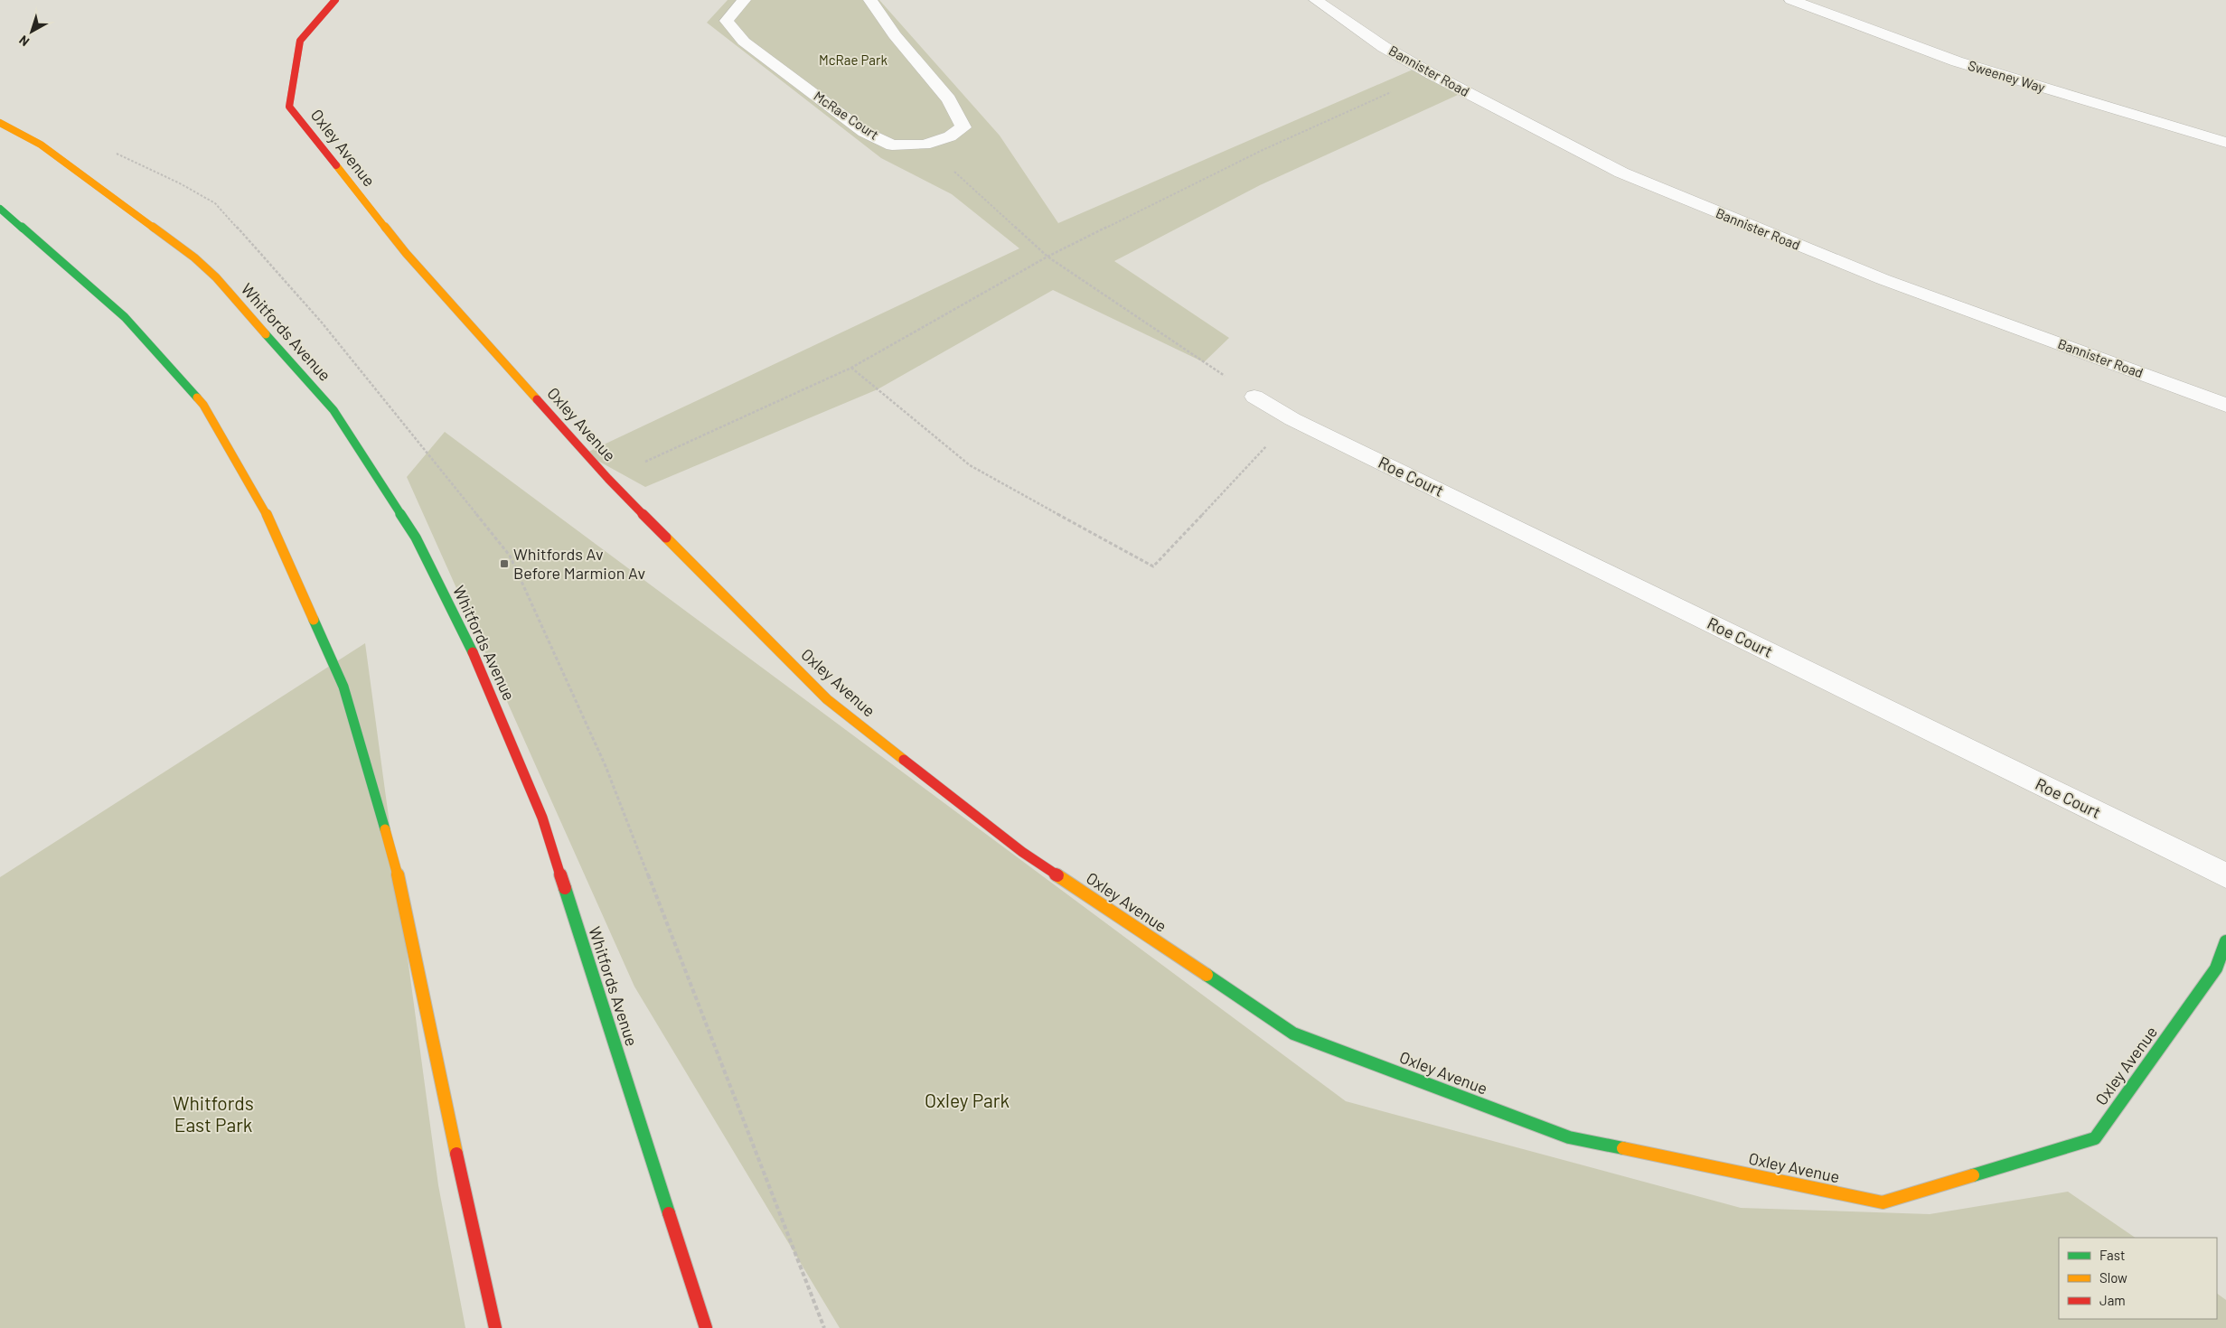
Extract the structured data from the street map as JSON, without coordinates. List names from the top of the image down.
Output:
{
  "streets": {
    "main road": ["Oxley Avenue", "Whitfords Avenue"],
    "street": [
      "Bannister Road",
      "Sweeney Way",
      "McRae Court",
      "Roe Court"
    ]
  },
  "parks": ["McRae Park", "Oxley Park", "Whitfords East Park"],
  "places": {
    "transit": ["Whitfords Av Before Marmion Av"]
  },
  "legend": ["Fast", "Slow", "Jam"],
  "north": "bottom left"
}
